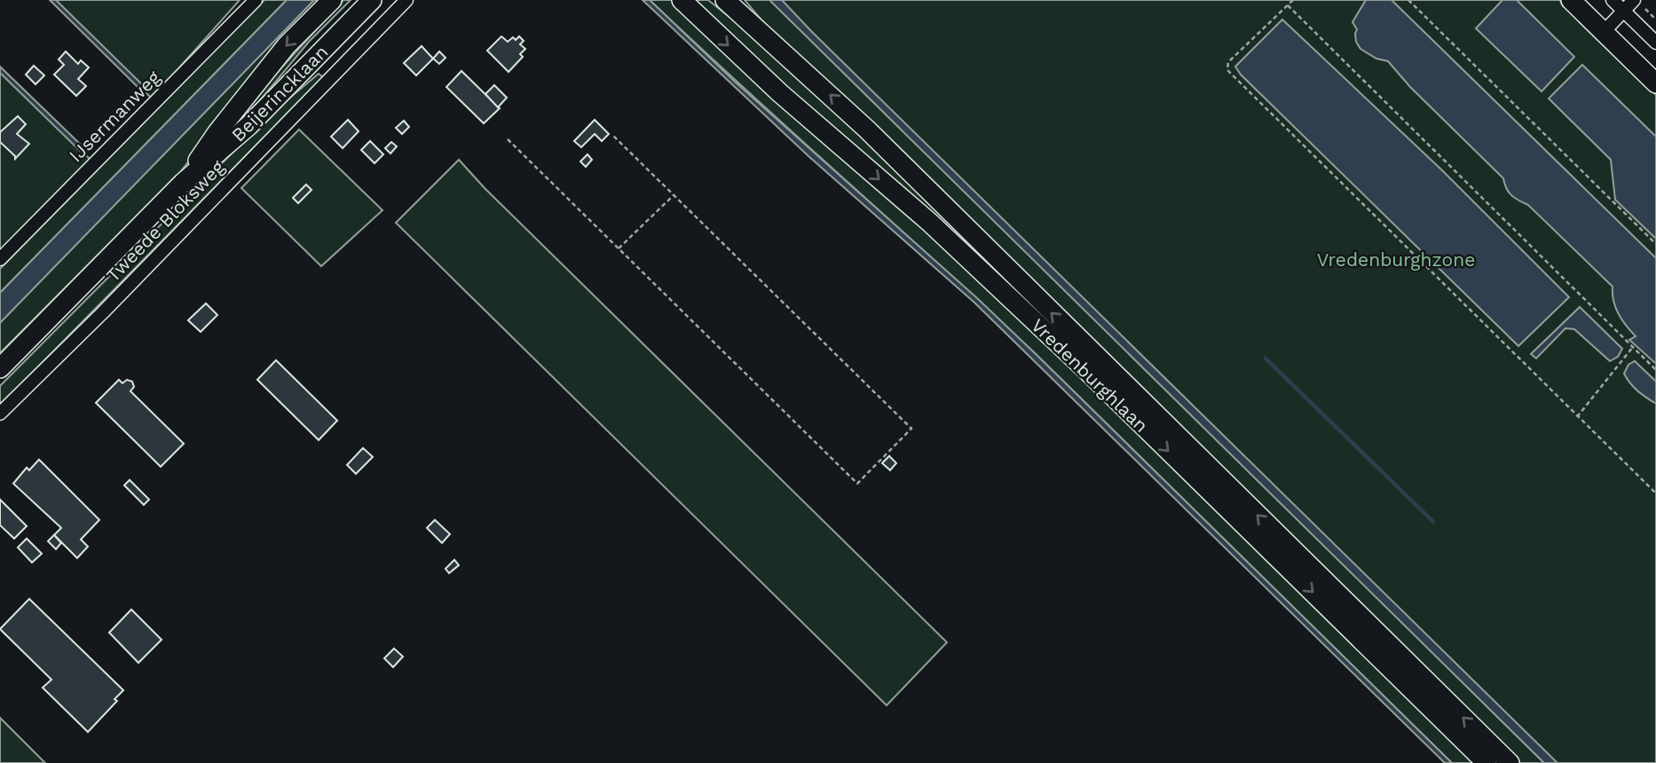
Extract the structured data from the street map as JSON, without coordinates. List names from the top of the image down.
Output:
{
  "streets": {
    "main road": ["Beijerincklaan", "Vredenburghlaan"],
    "street": ["IJsermanweg", "Tweede Bloksweg"]
  },
  "parks": ["Vredenburghzone"]
}
